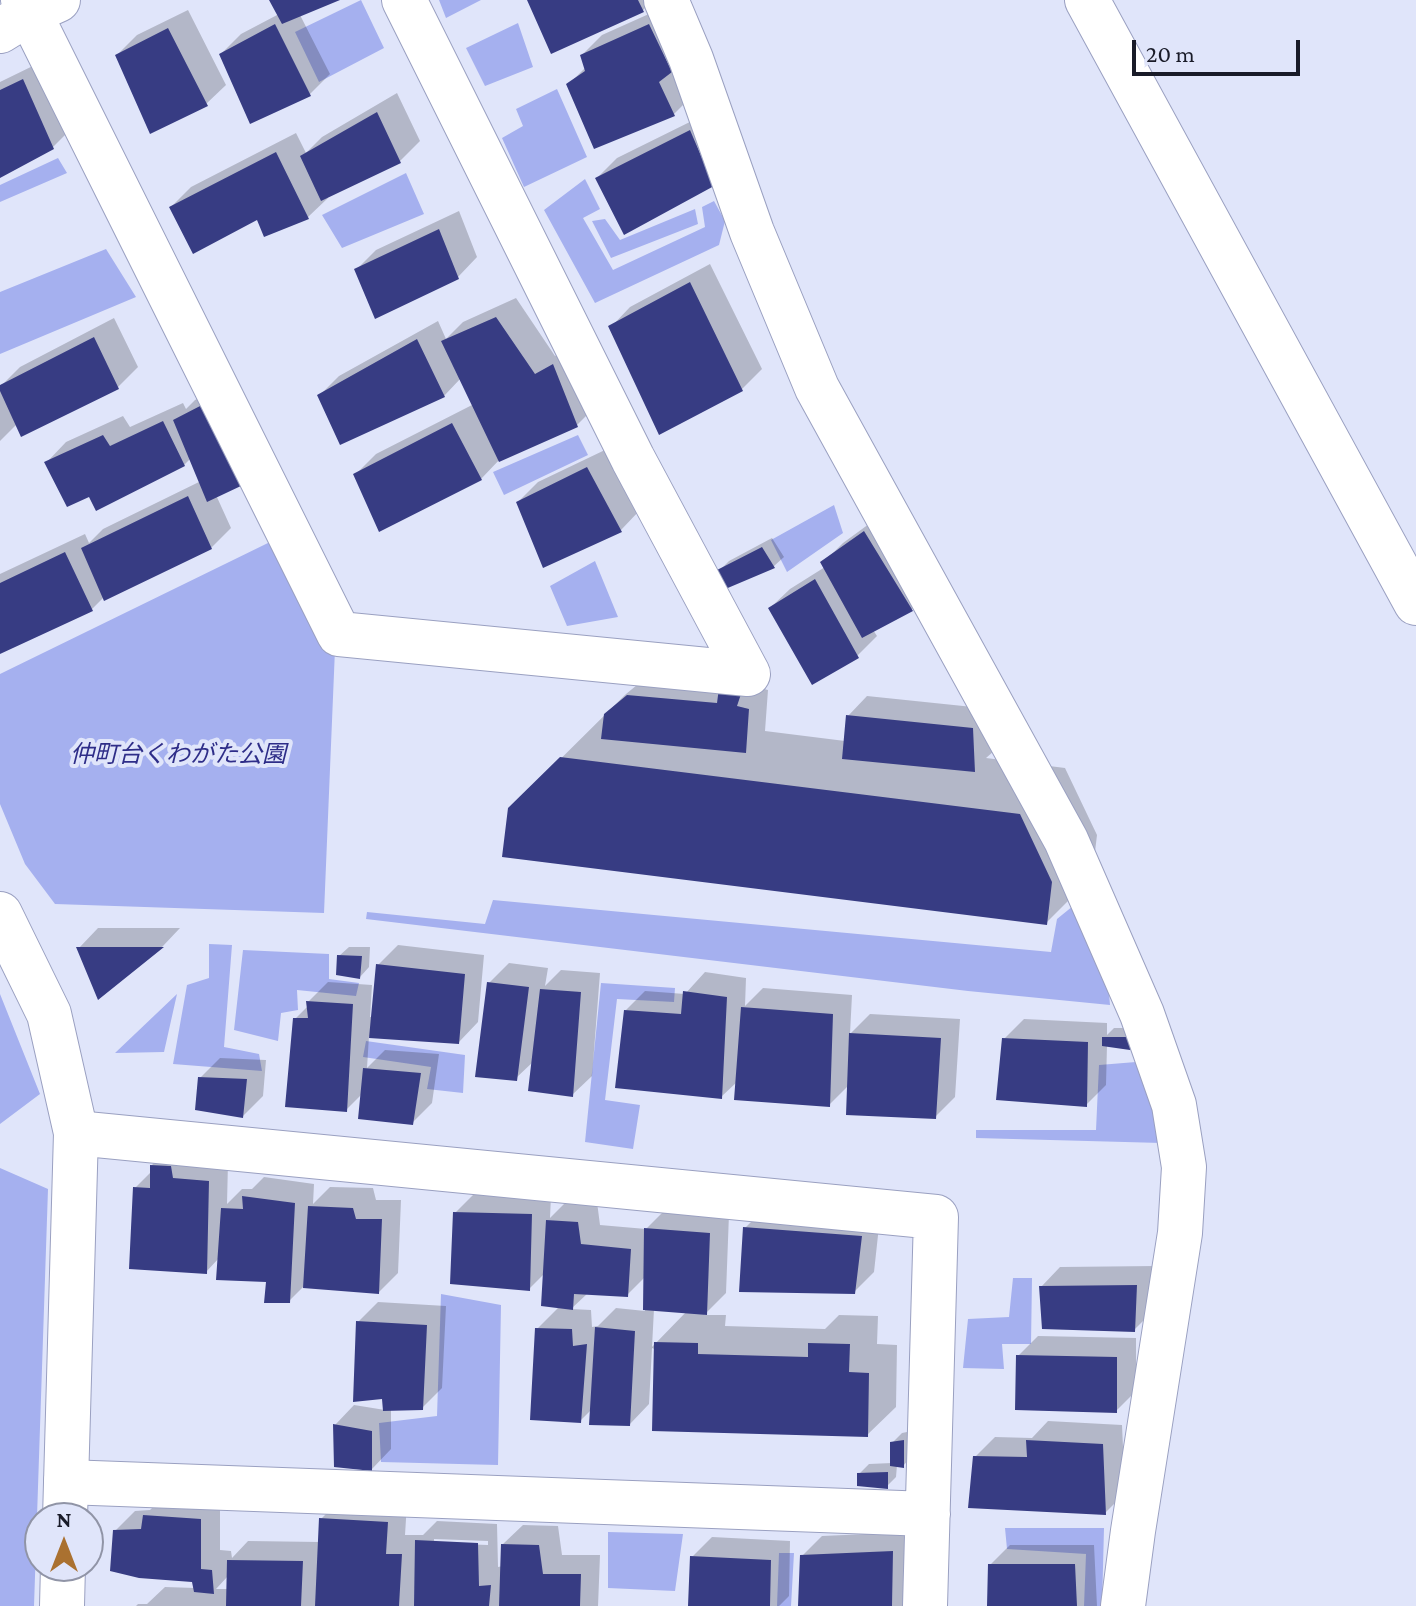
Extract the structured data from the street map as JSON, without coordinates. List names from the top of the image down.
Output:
{
  "parks": ["仲町台くわがた公園"],
  "scale_bar": "20 m",
  "north": "top"
}
